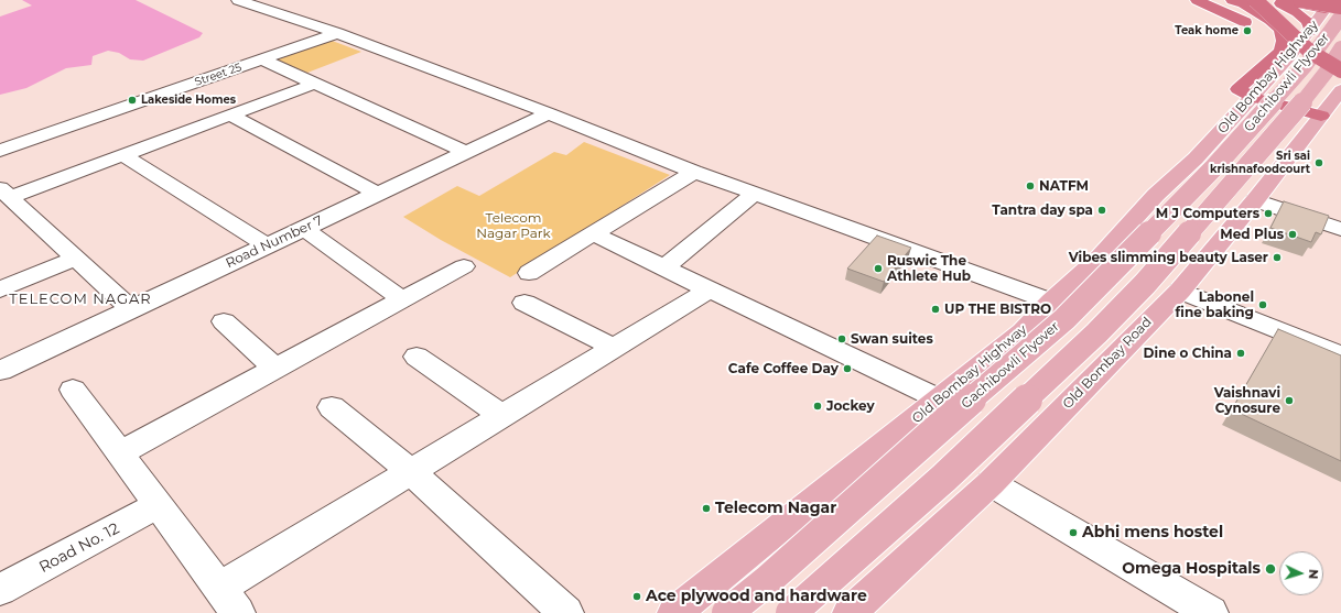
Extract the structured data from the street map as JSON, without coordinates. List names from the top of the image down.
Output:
{
  "streets": {
    "main road": ["Old Bombay Highway", "Gachibowli Flyover", "Old Bombay Road"],
    "street": ["Street 25", "Road Number 7", "Road No. 12"]
  },
  "crossings": [
    ["Old Bombay Highway", "Gachibowli Flyover"]
  ],
  "districts": ["TELECOM NAGAR"],
  "parks": ["Telecom Nagar Park"],
  "places": [
    "Teak home",
    "Lakeside Homes",
    "Sri sai krishnafoodcourt",
    "NATFM",
    "Tantra day spa",
    "M J Computers",
    "Med Plus",
    "Vibes slimming beauty Laser",
    "Ruswic The Athlete Hub",
    "Labonel fine baking",
    "UP THE BISTRO",
    "Swan suites",
    "Dine o China",
    "Cafe Coffee Day",
    "Vaishnavi Cynosure",
    "Jockey",
    "Telecom Nagar",
    "Abhi mens hostel",
    "Omega Hospitals",
    "Ace plywood and hardware"
  ],
  "north": "right"
}
